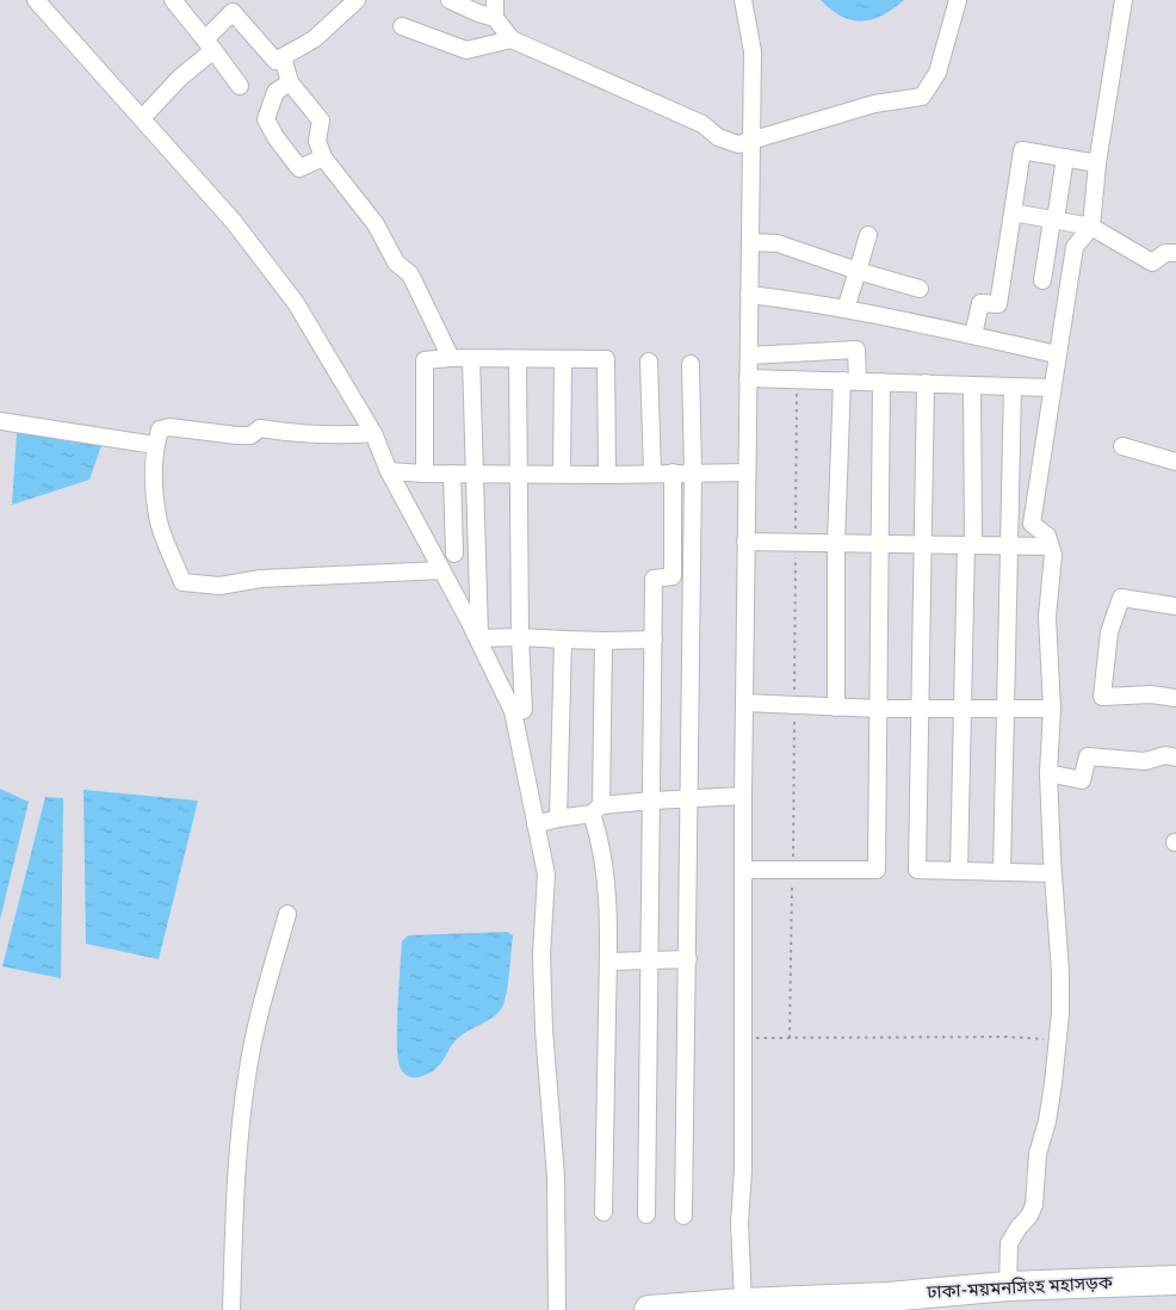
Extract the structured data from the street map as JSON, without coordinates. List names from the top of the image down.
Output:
{
  "streets": {
    "highway": ["ঢাকা-ময়মনসিংহ মহাসড়ক"]
  }
}
